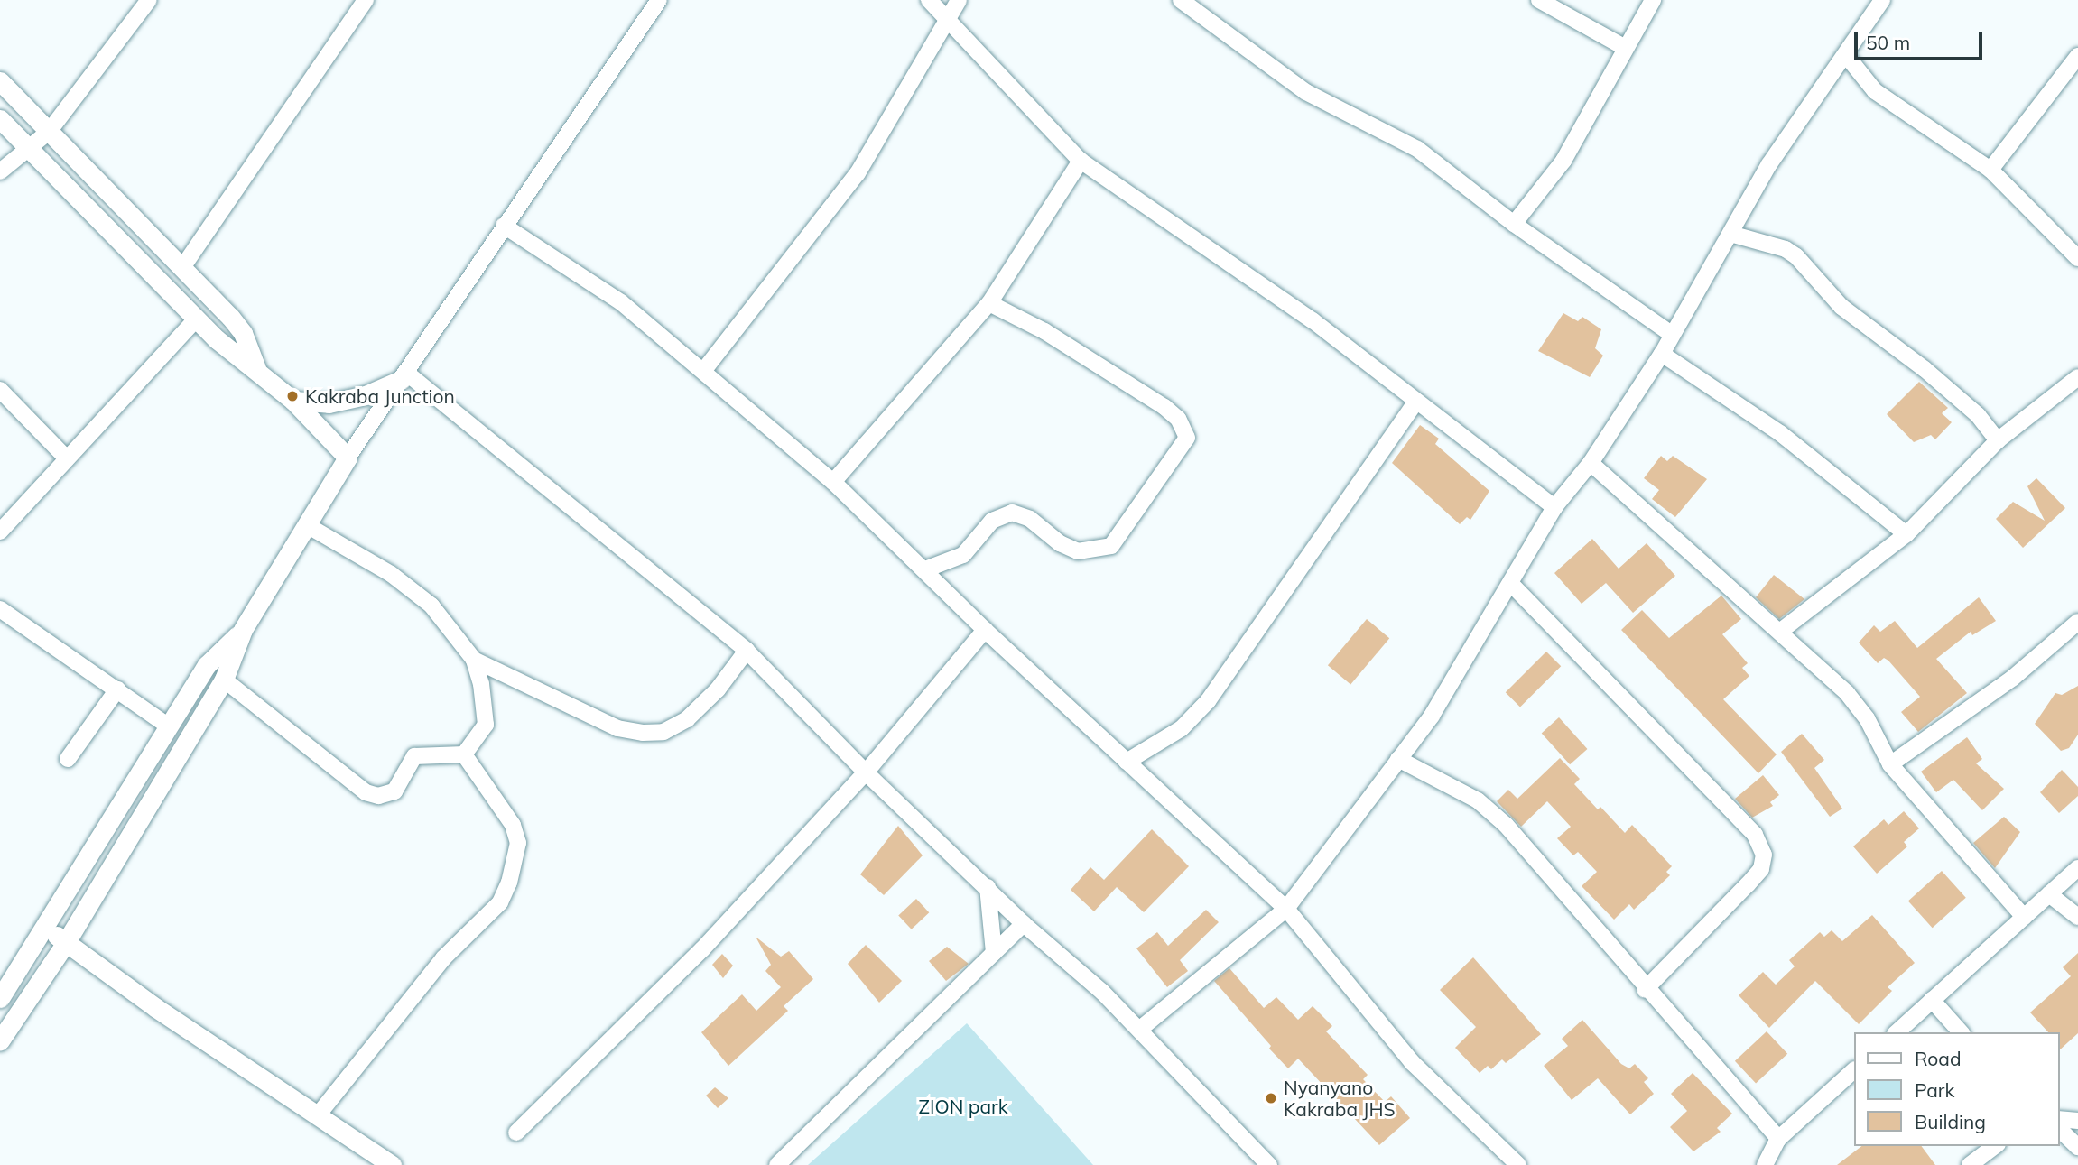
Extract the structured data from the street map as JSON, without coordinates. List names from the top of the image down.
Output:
{
  "parks": ["ZION park"],
  "places": ["Kakraba Junction", "Nyanyano Kakraba JHS"],
  "legend": ["Road", "Park", "Building"],
  "scale_bar": "50 m"
}
